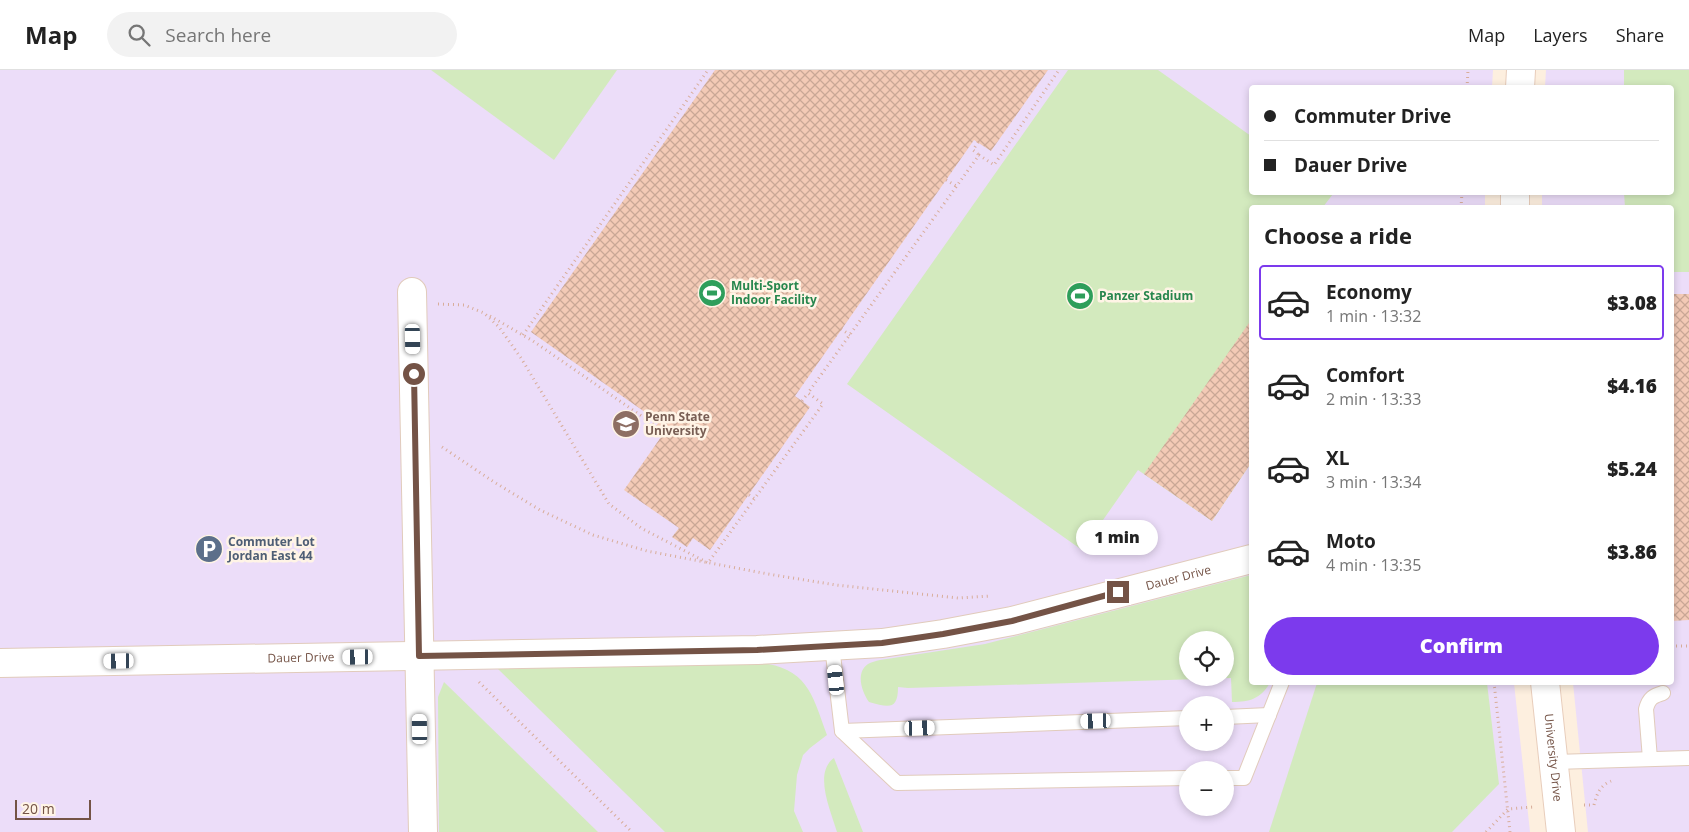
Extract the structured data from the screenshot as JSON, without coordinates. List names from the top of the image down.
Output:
{
  "streets": {
    "street": ["Dauer Drive", "University Drive"]
  },
  "places": {
    "sports": ["Multi-Sport Indoor Facility", "Panzer Stadium"],
    "school or university": ["Penn State University"],
    "parking": ["Commuter Lot Jordan East 44"]
  },
  "scale_bar": "20 m",
  "page": {
    "header": "Map",
    "search": "Search here",
    "nav": ["Map", "Layers", "Share"],
    "banner": ["Commuter Drive", "Dauer Drive"],
    "heading": "Choose a ride",
    "list": [
      {
        "name": "Economy",
        "note": "1 min · 13:32",
        "value": "$3.08"
      },
      {
        "name": "Comfort",
        "note": "2 min · 13:33",
        "value": "$4.16"
      },
      {
        "name": "XL",
        "note": "3 min · 13:34",
        "value": "$5.24"
      },
      {
        "name": "Moto",
        "note": "4 min · 13:35",
        "value": "$3.86"
      }
    ],
    "bubble": "1 min",
    "buttons": "Confirm",
    "map_buttons": ["+", "−"],
    "scale": "20 m"
  }
}
